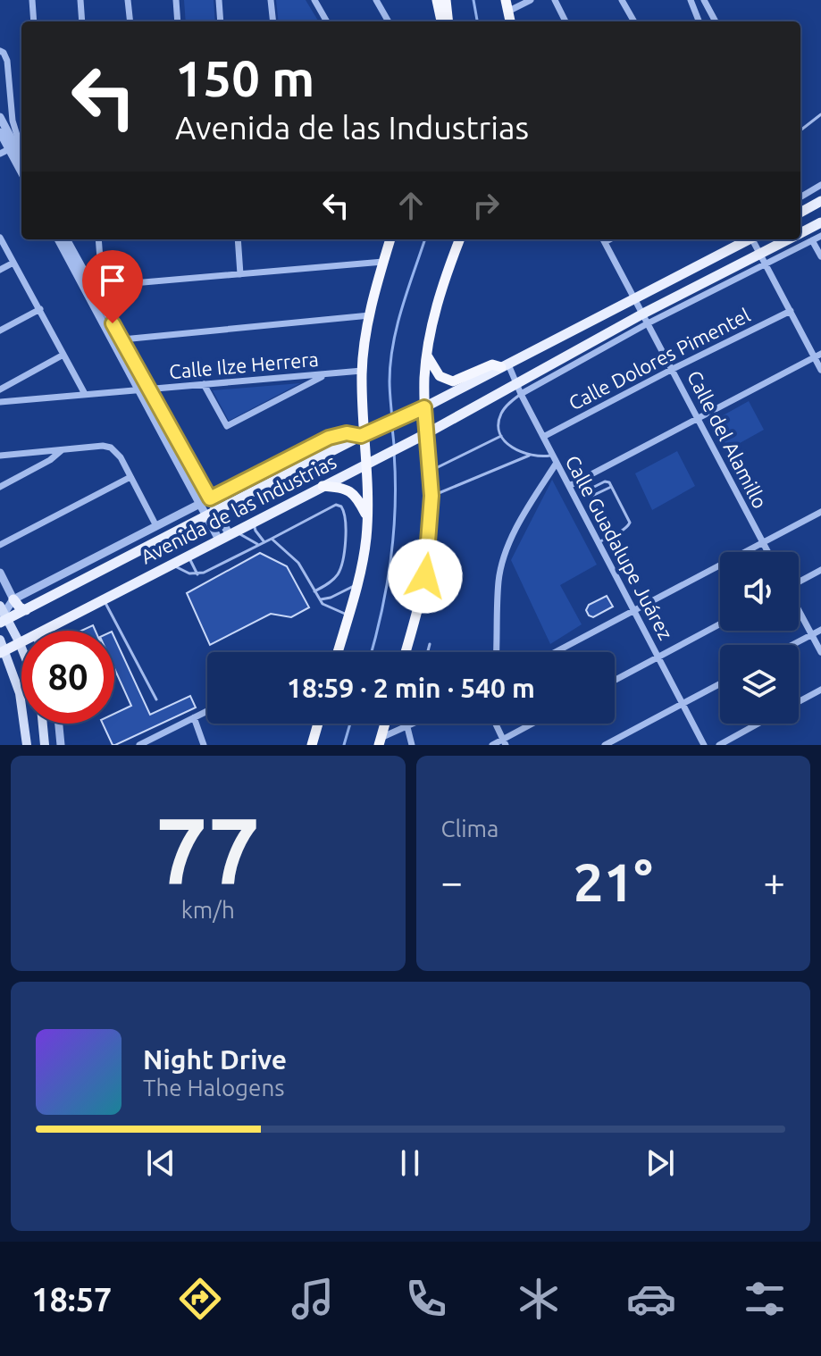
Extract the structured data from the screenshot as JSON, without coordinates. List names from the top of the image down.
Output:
{
  "streets": {
    "main road": ["Avenida de las Industrias"],
    "street": [
      "Calle Dolores Pimentel",
      "Calle Ilze Herrera",
      "Calle del Alamillo",
      "Calle Guadalupe Juárez"
    ]
  },
  "crossings": [
    ["Calle Dolores Pimentel", "Calle del Alamillo"],
    ["Calle Dolores Pimentel", "Calle Guadalupe Juárez"],
    ["Calle del Alamillo", "Avenida de las Industrias"],
    ["Avenida de las Industrias", "Calle Guadalupe Juárez"]
  ],
  "page": {
    "turn": ["150 m", "Avenida de las Industrias"],
    "limit": "80",
    "trip": "18:59 · 2 min · 540 m",
    "tile": [
      ["77", "km/h"],
      "Clima"
    ],
    "heat": ["−", "21°", "+"],
    "song": ["Night Drive", "The Halogens"],
    "tabs": "18:57"
  }
}
